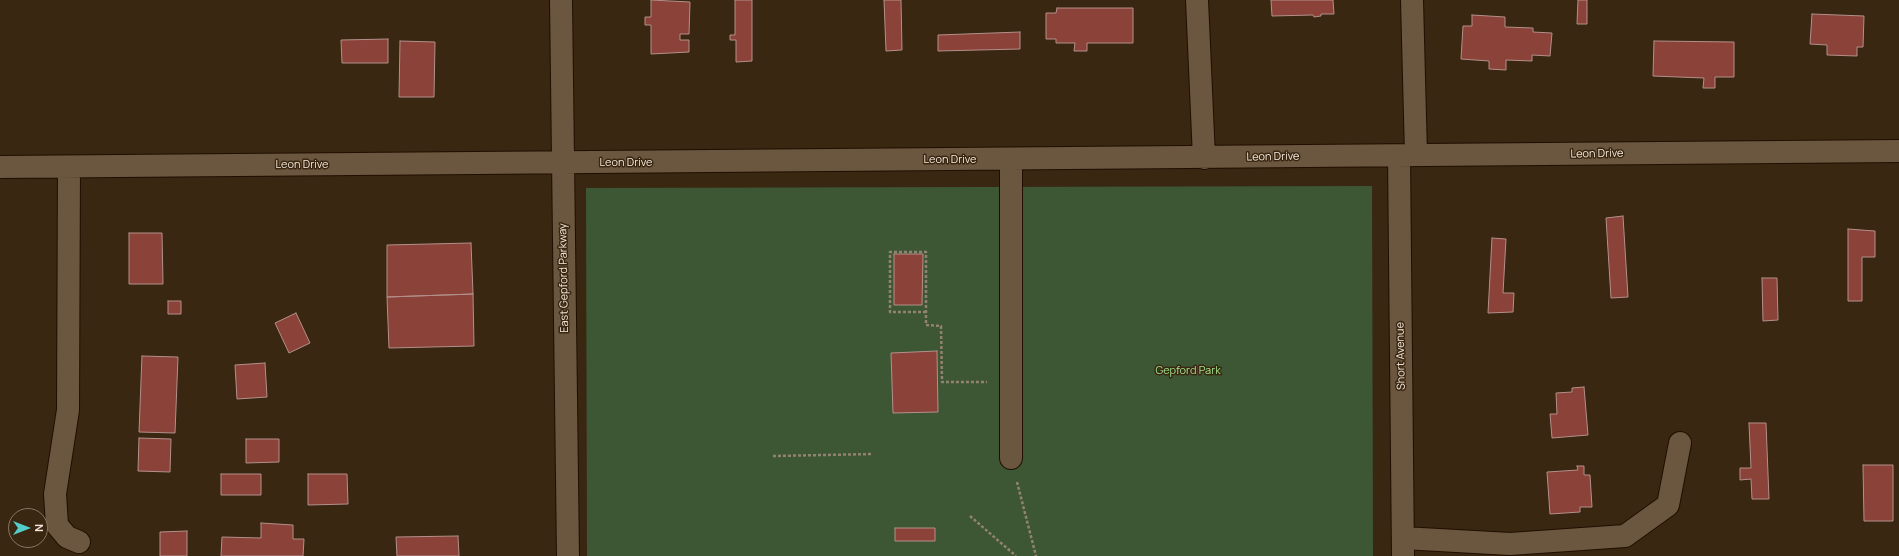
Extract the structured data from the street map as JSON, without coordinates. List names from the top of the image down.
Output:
{
  "streets": {
    "street": ["Leon Drive", "East Gepford Parkway", "Short Avenue"]
  },
  "crossings": [
    ["Leon Drive", "East Gepford Parkway"],
    ["Leon Drive", "Short Avenue"]
  ],
  "parks": ["Gepford Park"],
  "north": "right"
}
